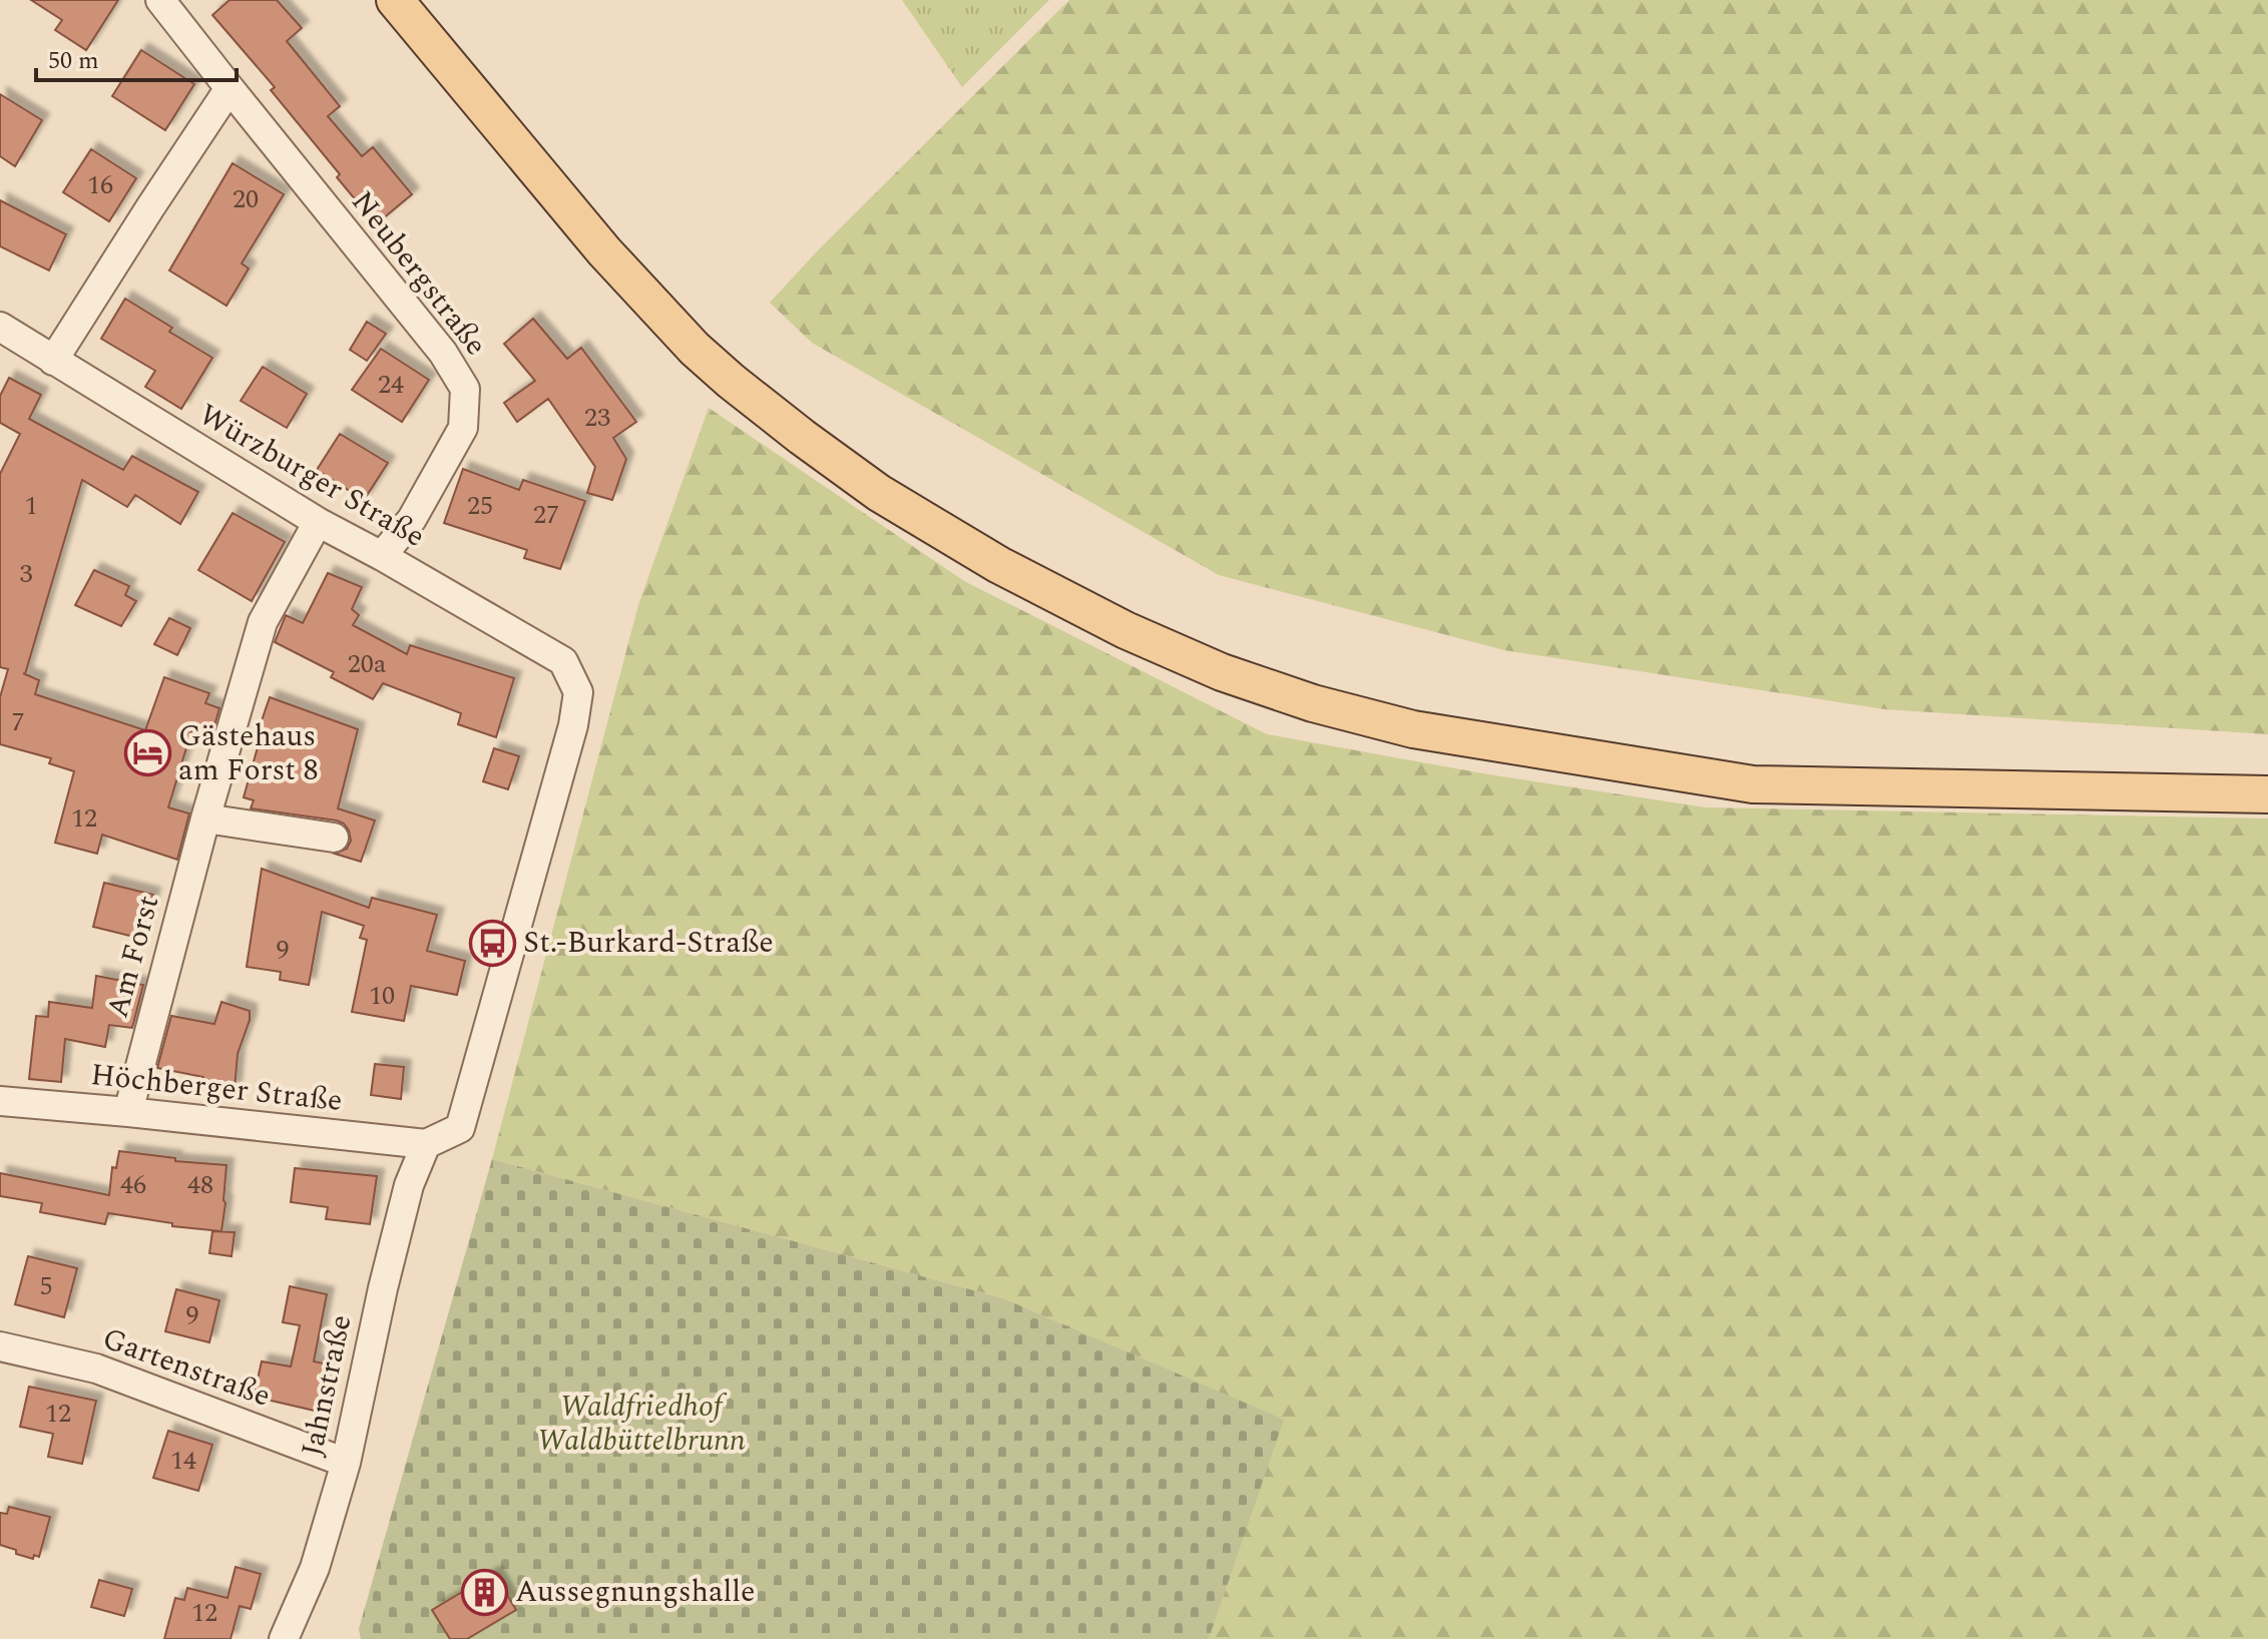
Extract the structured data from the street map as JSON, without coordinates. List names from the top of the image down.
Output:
{
  "streets": {
    "street": [
      "Neubergstraße",
      "Würzburger Straße",
      "Am Forst",
      "Höchberger Straße",
      "Gartenstraße",
      "Jahnstraße"
    ]
  },
  "crossings": [
    ["Neubergstraße", "Würzburger Straße"],
    ["Würzburger Straße", "Am Forst"],
    ["Würzburger Straße", "Höchberger Straße"],
    ["Würzburger Straße", "Jahnstraße"],
    ["Am Forst", "Höchberger Straße"],
    ["Höchberger Straße", "Jahnstraße"],
    ["Gartenstraße", "Jahnstraße"]
  ],
  "parks": ["Waldfriedhof Waldbüttelbrunn"],
  "places": {
    "hotel": ["Gästehaus am Forst 8"],
    "bus stop": ["St.-Burkard-Straße"],
    "building": ["Aussegnungshalle"]
  },
  "house_numbers": [
    "16",
    "20",
    "24",
    "23",
    "1",
    "25",
    "27",
    "3",
    "20a",
    "7",
    "12",
    "9",
    "10",
    "46",
    "48",
    "5",
    "9",
    "12",
    "14",
    "12"
  ],
  "scale_bar": "50 m"
}
